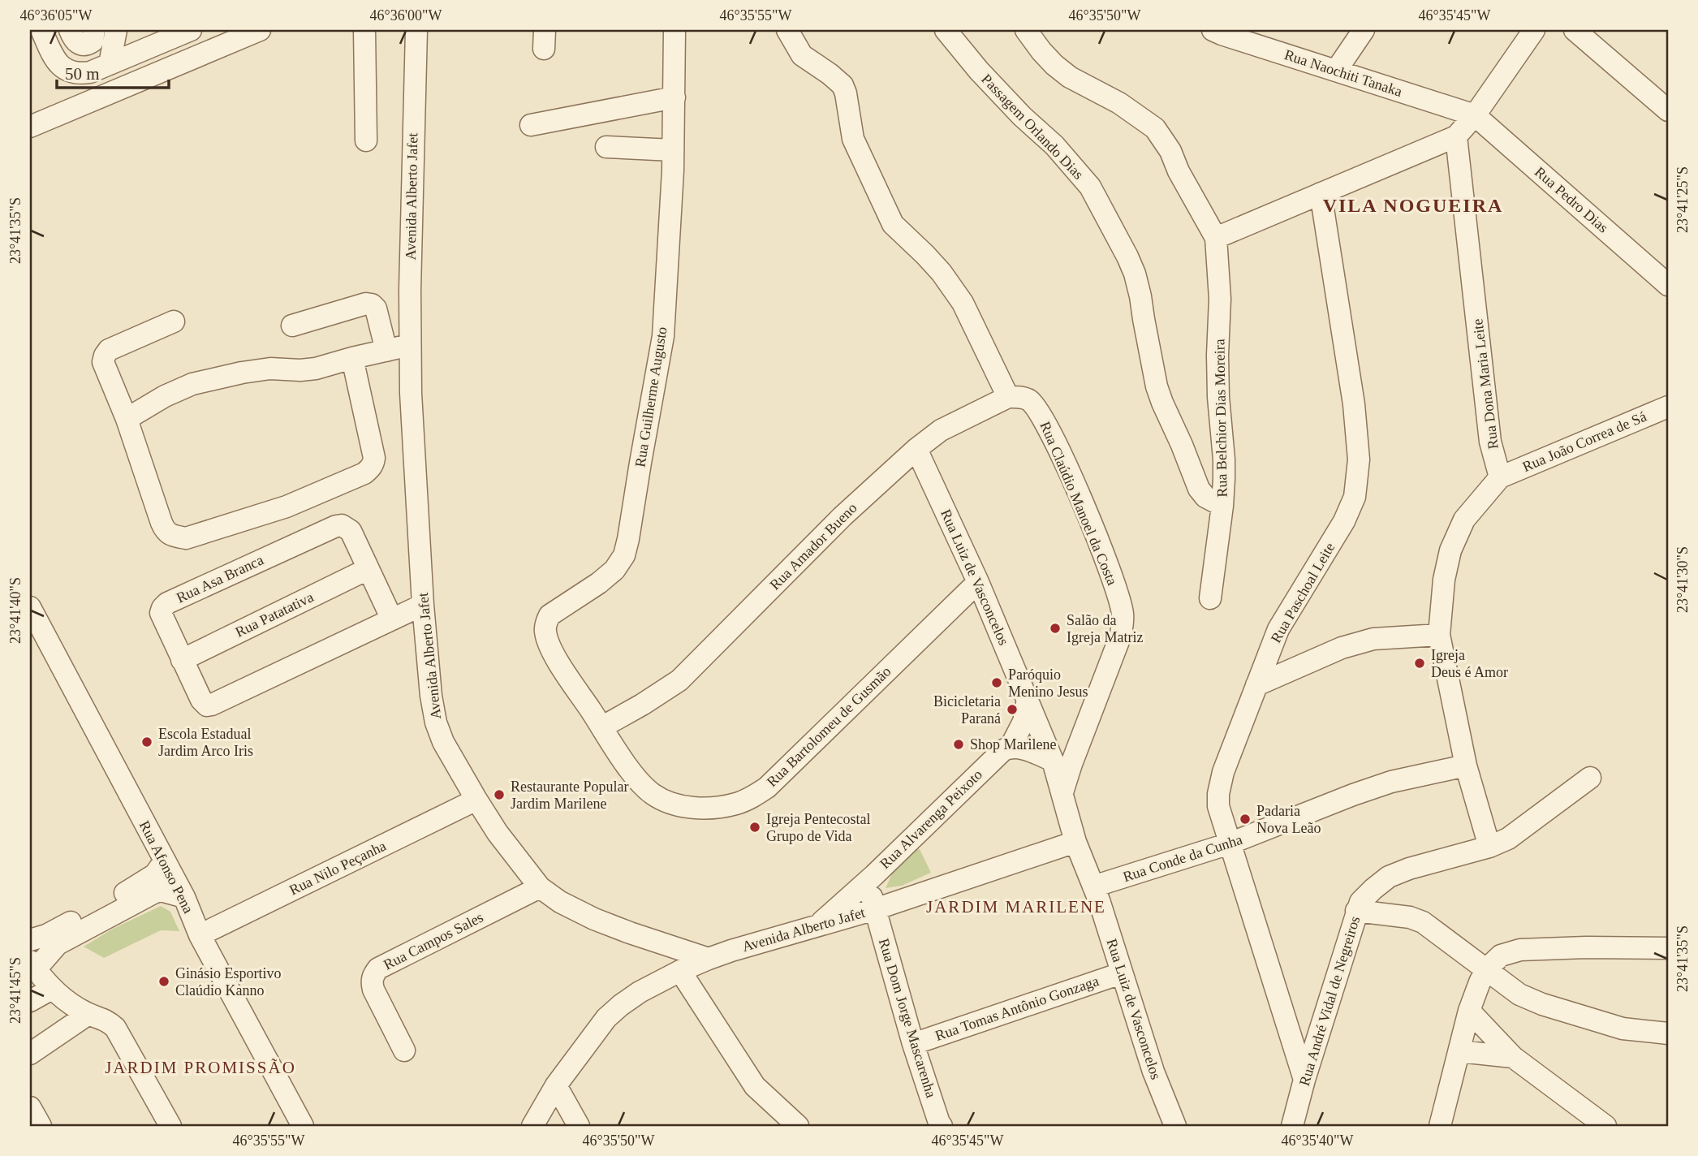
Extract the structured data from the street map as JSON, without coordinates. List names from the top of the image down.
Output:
{
  "streets": {
    "street": [
      "Rua Naochiti Tanaka",
      "Passagem Orlando Dias",
      "Avenida Alberto Jafet",
      "Rua Pedro Dias",
      "Rua Dona Maria Leite",
      "Rua Guilherme Augusto",
      "Rua Belchior Dias Moreira",
      "Rua João Correa de Sá",
      "Rua Claúdio Manoel da Costa",
      "Rua Amador Bueno",
      "Rua Luiz de Vasconcelos",
      "Rua Asa Branca",
      "Rua Paschoal Leite",
      "Rua Patatativa",
      "Rua Bartolomeu de Gusmão",
      "Rua Alvarenga Peixoto",
      "Rua Conde da Cunha",
      "Rua Afonso Pena",
      "Rua Nilo Peçanha",
      "Rua Campos Sales",
      "Rua André Vidal de Negreiros",
      "Rua Tomas Antônio Gonzaga",
      "Rua Dom Jorge Mascarenha"
    ]
  },
  "crossings": [
    ["Rua Naochiti Tanaka", "Rua Pedro Dias"],
    ["Passagem Orlando Dias", "Rua Belchior Dias Moreira"],
    ["Avenida Alberto Jafet", "Rua Luiz de Vasconcelos"],
    ["Avenida Alberto Jafet", "Rua Asa Branca"],
    ["Avenida Alberto Jafet", "Rua Alvarenga Peixoto"],
    ["Avenida Alberto Jafet", "Rua Nilo Peçanha"],
    ["Avenida Alberto Jafet", "Rua Campos Sales"],
    ["Avenida Alberto Jafet", "Rua Dom Jorge Mascarenha"],
    ["Rua Dona Maria Leite", "Rua João Correa de Sá"],
    ["Rua Guilherme Augusto", "Rua Bartolomeu de Gusmão"],
    ["Rua Claúdio Manoel da Costa", "Rua Amador Bueno"],
    ["Rua Claúdio Manoel da Costa", "Rua Luiz de Vasconcelos"],
    ["Rua Amador Bueno", "Rua Luiz de Vasconcelos"],
    ["Rua Amador Bueno", "Rua Bartolomeu de Gusmão"],
    ["Rua Luiz de Vasconcelos", "Rua Bartolomeu de Gusmão"],
    ["Rua Luiz de Vasconcelos", "Rua Conde da Cunha"],
    ["Rua Luiz de Vasconcelos", "Rua Tomas Antônio Gonzaga"],
    ["Rua Asa Branca", "Rua Patatativa"],
    ["Rua Paschoal Leite", "Rua Conde da Cunha"],
    ["Rua Paschoal Leite", "Rua André Vidal de Negreiros"],
    ["Rua Alvarenga Peixoto", "Rua Dom Jorge Mascarenha"],
    ["Rua Afonso Pena", "Rua Nilo Peçanha"],
    ["Rua Tomas Antônio Gonzaga", "Rua Dom Jorge Mascarenha"]
  ],
  "districts": ["VILA NOGUEIRA", "JARDIM MARILENE", "JARDIM PROMISSÃO"],
  "places": [
    "Salão da Igreja Matriz",
    "Igreja Deus é Amor",
    "Paróquio Menino Jesus",
    "Bicicletaria Paraná",
    "Escola Estadual Jardim Arco Iris",
    "Shop Marilene",
    "Restaurante Popular Jardim Marilene",
    "Padaria Nova Leão",
    "Igreja Pentecostal Grupo de Vida",
    "Ginásio Esportivo Claúdio Kanno"
  ],
  "scale_bar": "50 m",
  "coordinates": [
    "46°36'05\"W",
    "46°36'00\"W",
    "46°35'55\"W",
    "46°35'50\"W",
    "46°35'45\"W",
    "23°41'25\"S",
    "23°41'35\"S",
    "23°41'30\"S",
    "23°41'40\"S",
    "23°41'45\"S",
    "46°35'40\"W"
  ]
}
